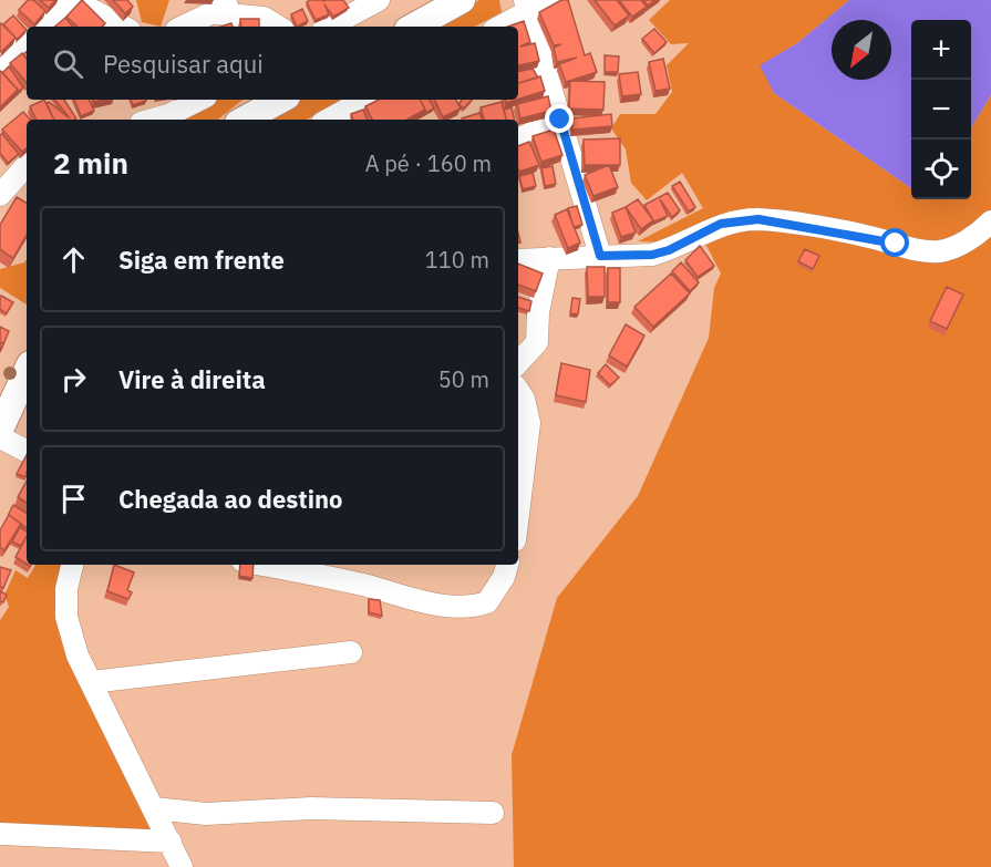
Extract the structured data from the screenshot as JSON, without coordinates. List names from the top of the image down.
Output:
{
  "north": "bottom left",
  "page": {
    "map_buttons": ["+", "−"],
    "search": "Pesquisar aqui",
    "heading": ["2 min", "A pé · 160 m"],
    "list": [
      ["Siga em frente", "110 m"],
      ["Vire à direita", "50 m"],
      "Chegada ao destino"
    ]
  }
}
